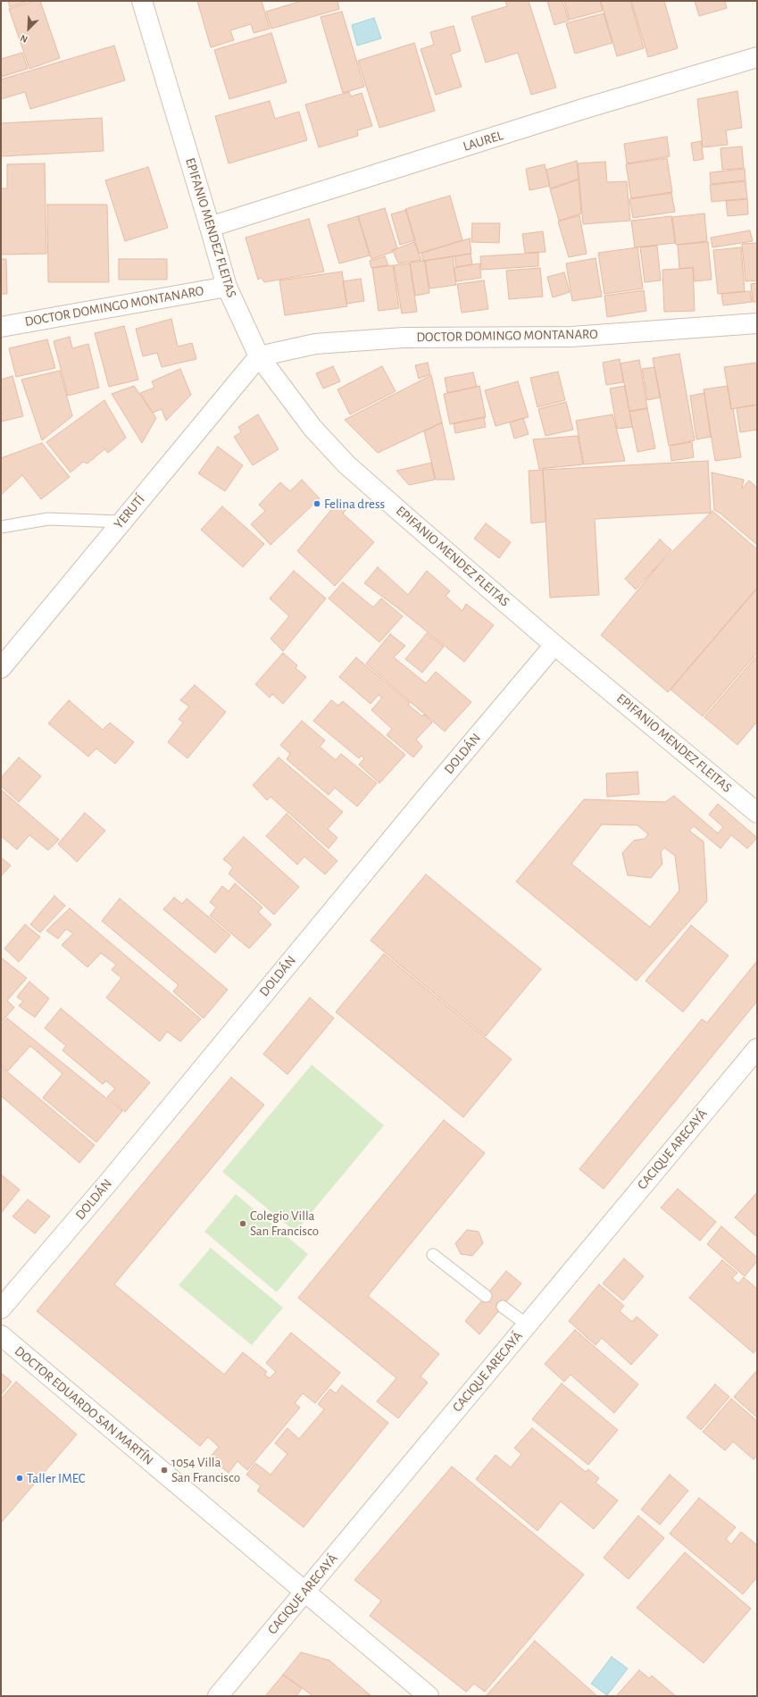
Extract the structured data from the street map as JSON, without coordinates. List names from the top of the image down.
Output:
{
  "streets": {
    "street": [
      "LAUREL",
      "EPIFANIO MENDEZ FLEITAS",
      "DOCTOR DOMINGO MONTANARO",
      "YERUTÍ",
      "DOLDÁN",
      "CACIQUE ARECAYÁ",
      "DOCTOR EDUARDO SAN MARTÍN"
    ]
  },
  "crossings": [
    ["LAUREL", "EPIFANIO MENDEZ FLEITAS"],
    ["EPIFANIO MENDEZ FLEITAS", "DOCTOR DOMINGO MONTANARO"],
    ["EPIFANIO MENDEZ FLEITAS", "YERUTÍ"],
    ["EPIFANIO MENDEZ FLEITAS", "DOLDÁN"],
    ["DOCTOR DOMINGO MONTANARO", "YERUTÍ"],
    ["CACIQUE ARECAYÁ", "DOCTOR EDUARDO SAN MARTÍN"]
  ],
  "places": [
    "Felina dress",
    "Colegio Villa San Francisco",
    "1054 Villa San Francisco",
    "Taller IMEC"
  ],
  "north": "bottom left"
}
